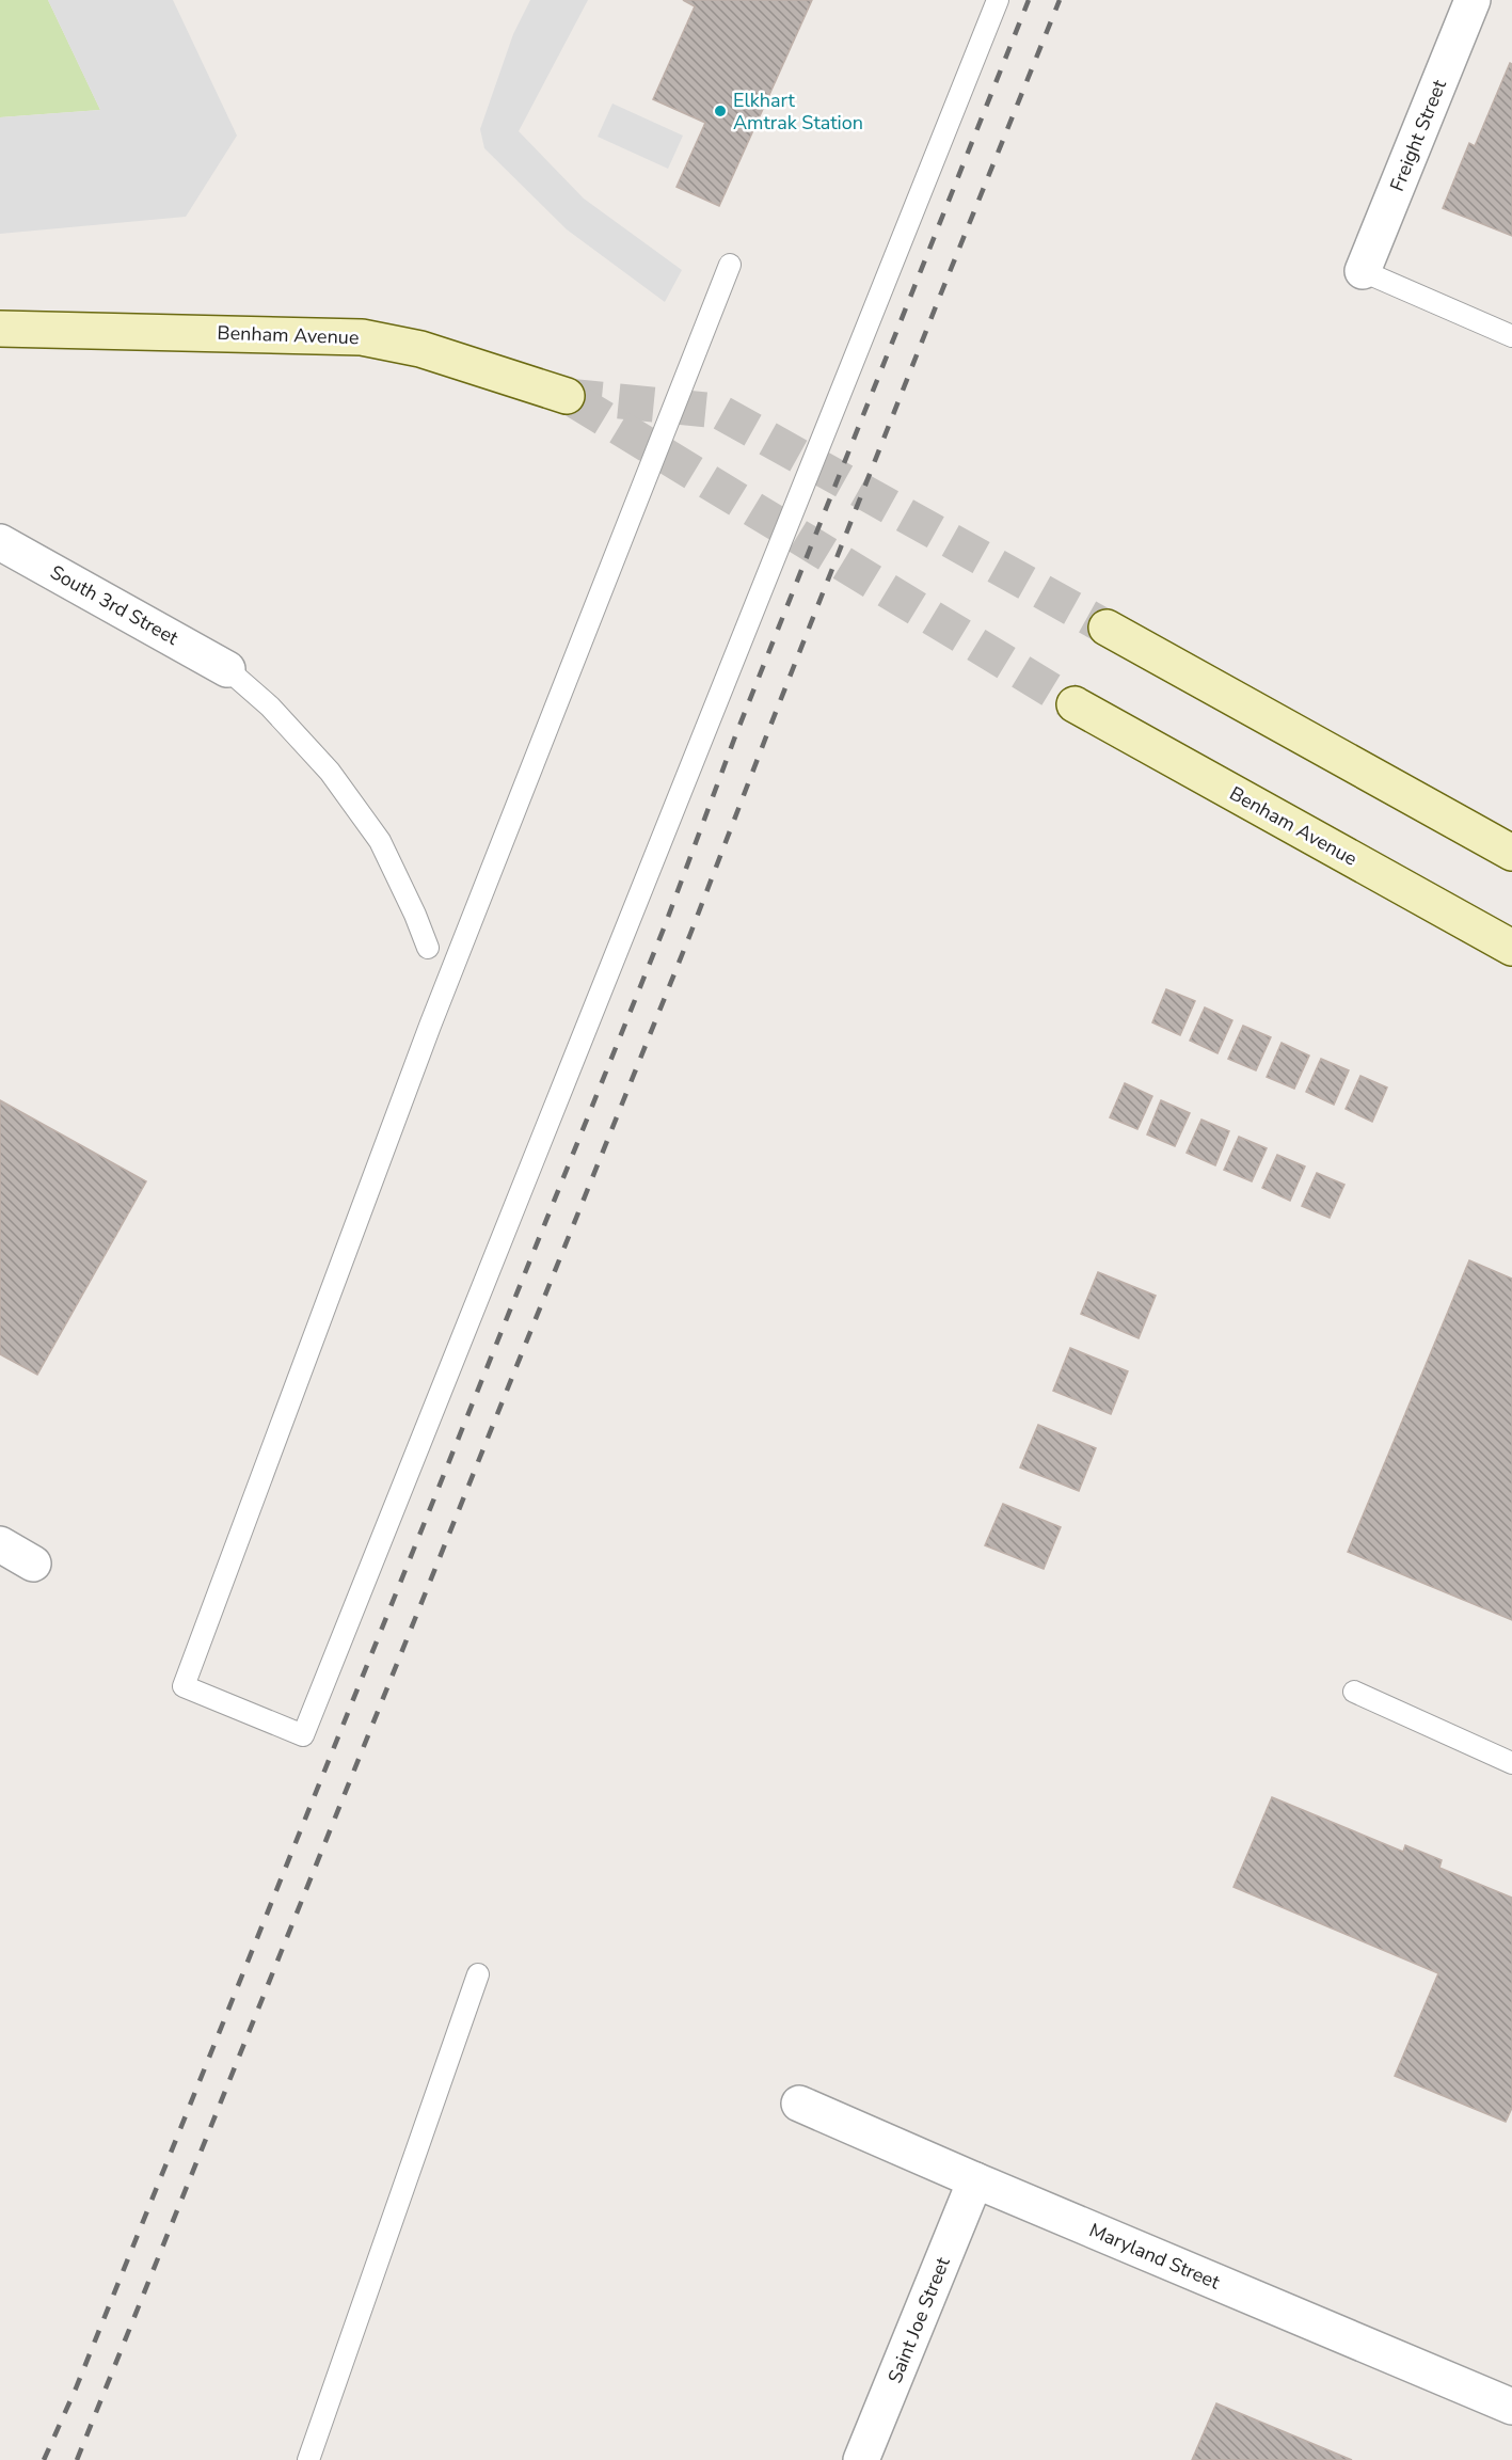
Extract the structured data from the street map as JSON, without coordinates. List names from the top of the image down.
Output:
{
  "streets": {
    "main road": ["Benham Avenue"],
    "street": [
      "Freight Street",
      "South 3rd Street",
      "Maryland Street",
      "Saint Joe Street"
    ]
  },
  "crossings": [
    ["Maryland Street", "Saint Joe Street"]
  ],
  "places": ["Elkhart Amtrak Station"]
}
